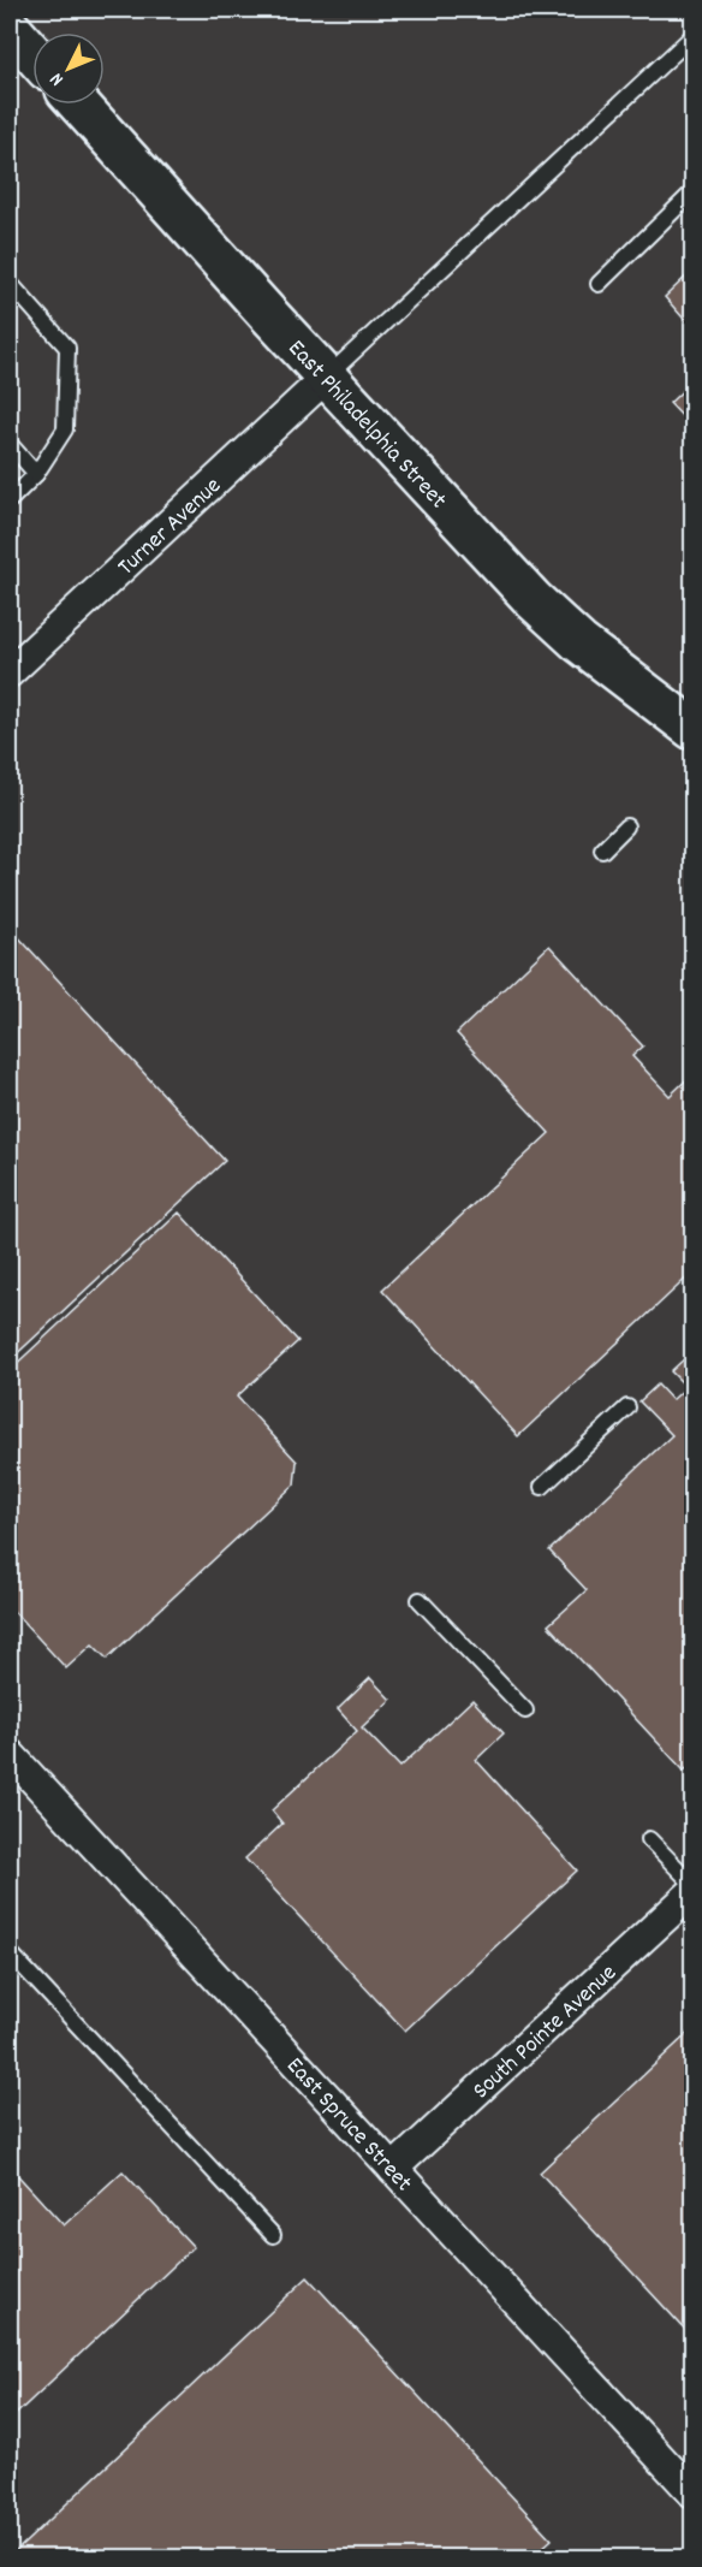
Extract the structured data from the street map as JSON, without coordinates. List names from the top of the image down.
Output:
{
  "streets": {
    "street": [
      "East Philadelphia Street",
      "Turner Avenue",
      "South Pointe Avenue",
      "East Spruce Street"
    ]
  },
  "crossings": [
    ["East Philadelphia Street", "Turner Avenue"],
    ["South Pointe Avenue", "East Spruce Street"]
  ],
  "north": "bottom left"
}
